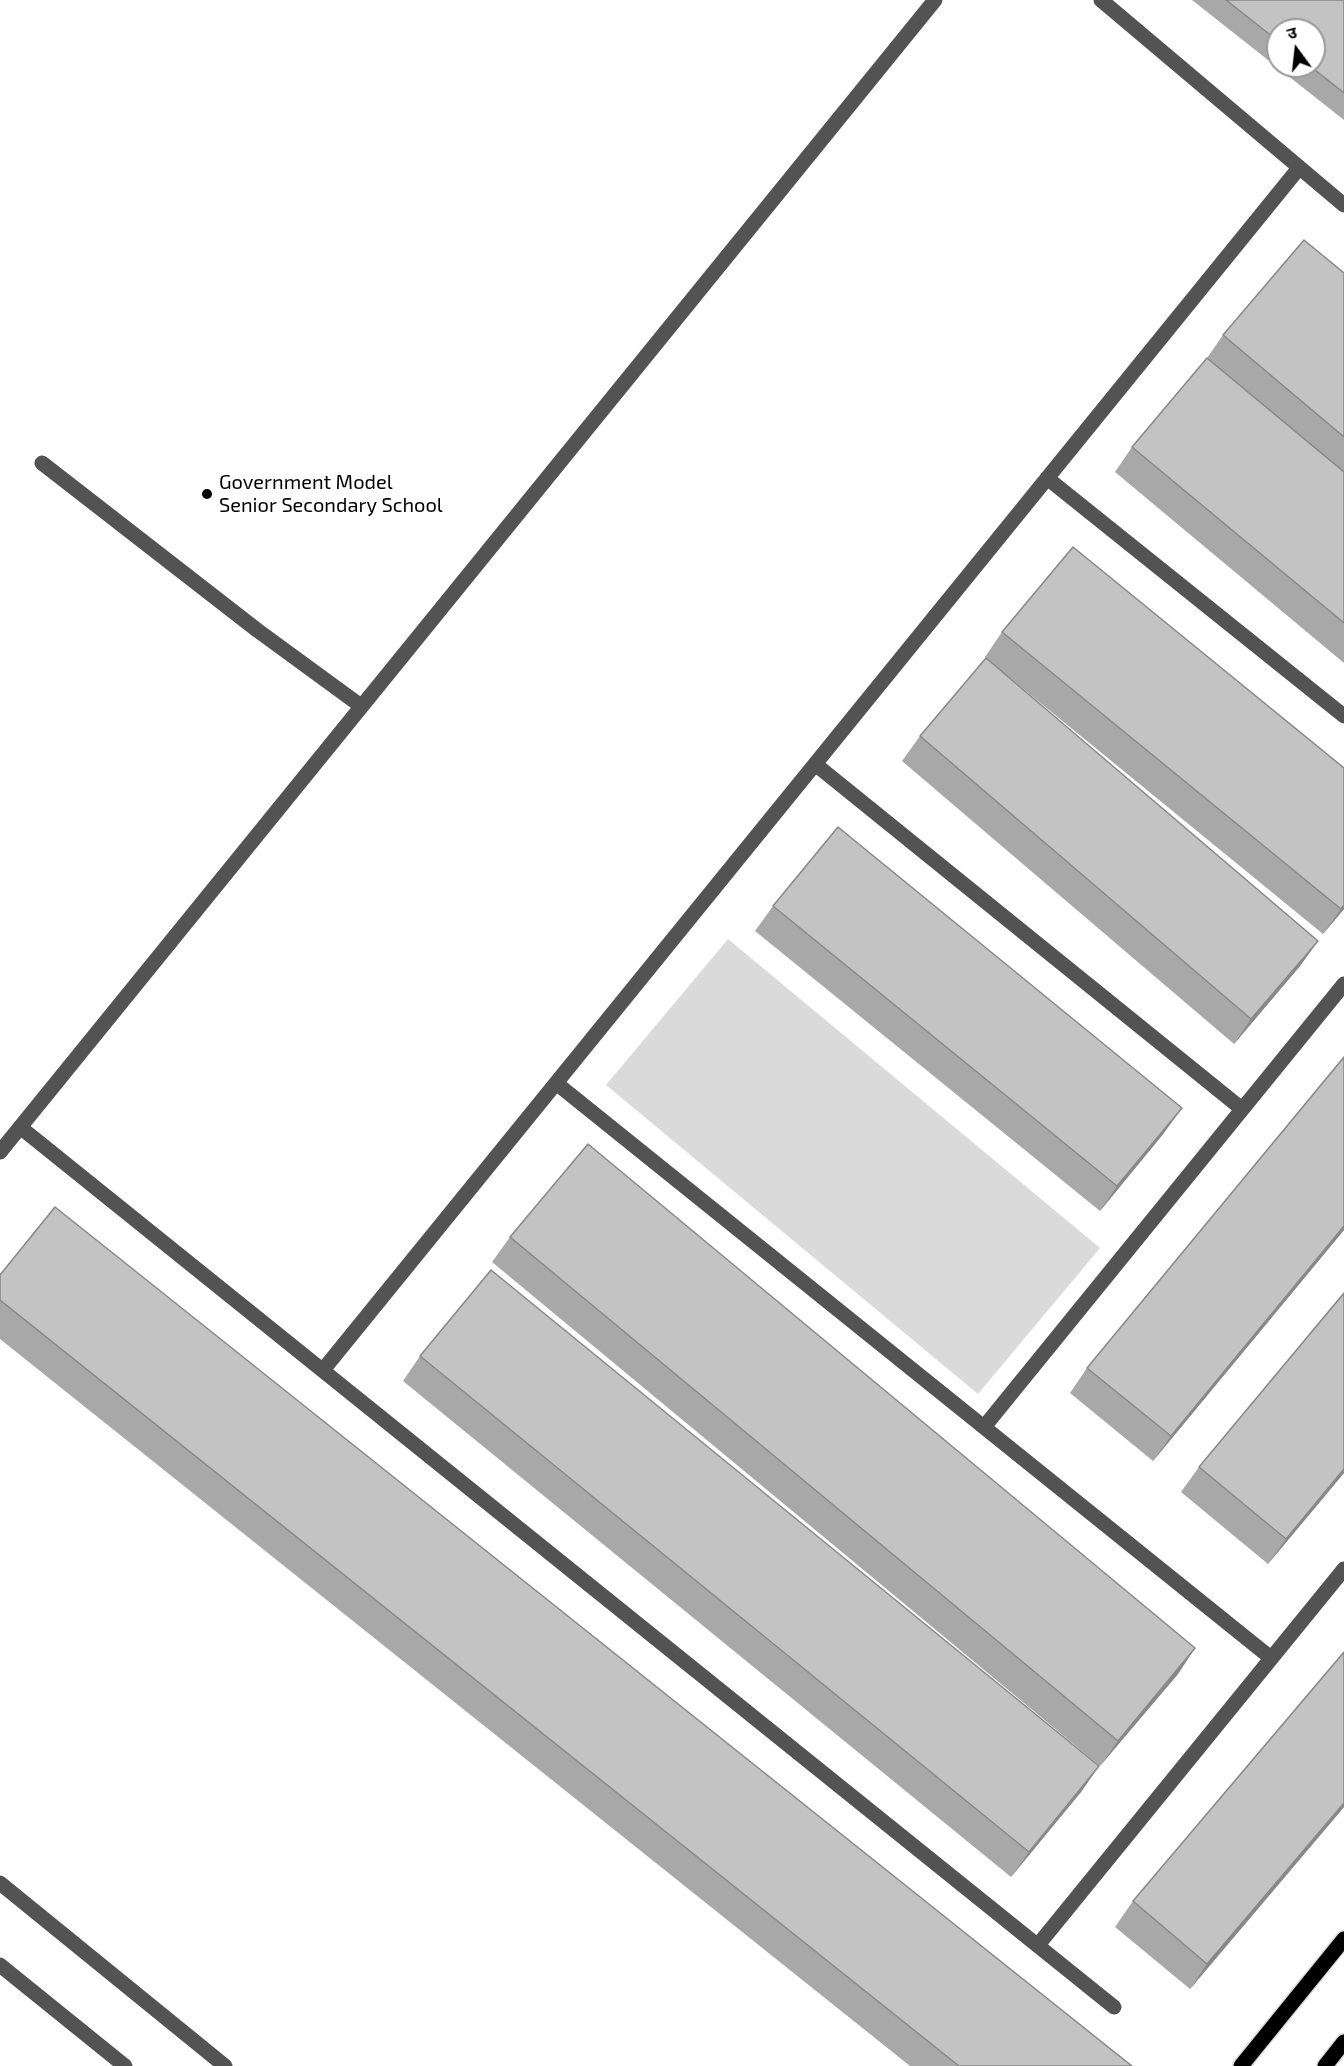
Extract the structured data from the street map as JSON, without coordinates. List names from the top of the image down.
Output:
{
  "places": ["Government Model Senior Secondary School"],
  "north": "top"
}
